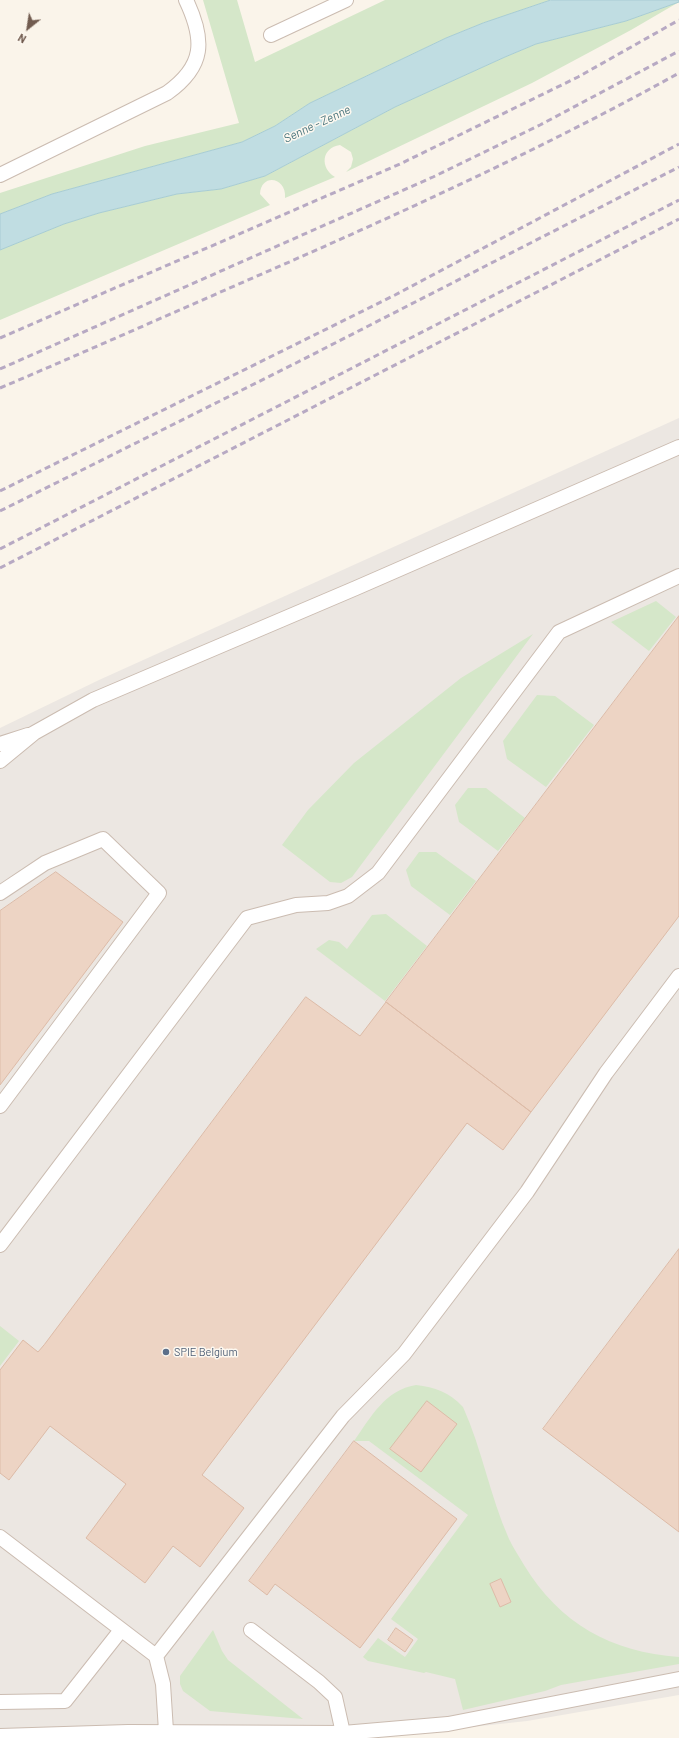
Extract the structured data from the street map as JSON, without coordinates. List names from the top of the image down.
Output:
{
  "water": ["Senne - Zenne"],
  "places": ["SPIE Belgium"],
  "north": "bottom left"
}
